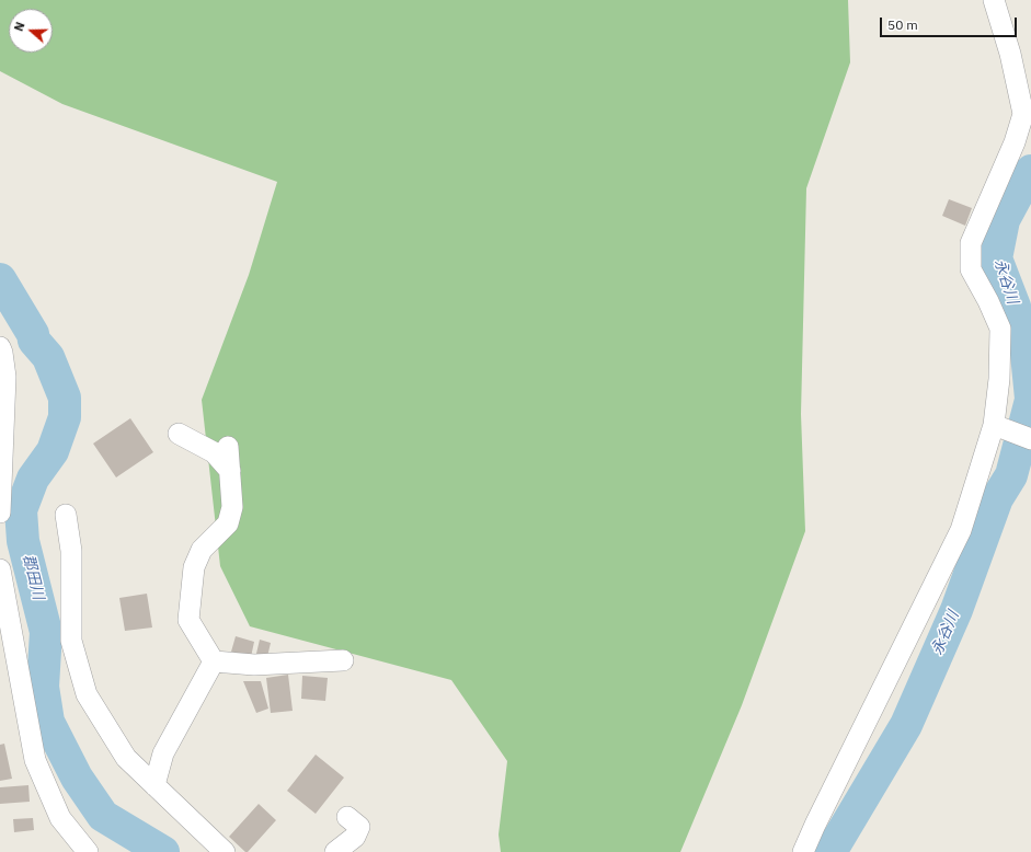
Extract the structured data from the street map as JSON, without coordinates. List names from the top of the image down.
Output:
{
  "water": ["永谷川", "郡田川"],
  "scale_bar": "50 m",
  "north": "left"
}
